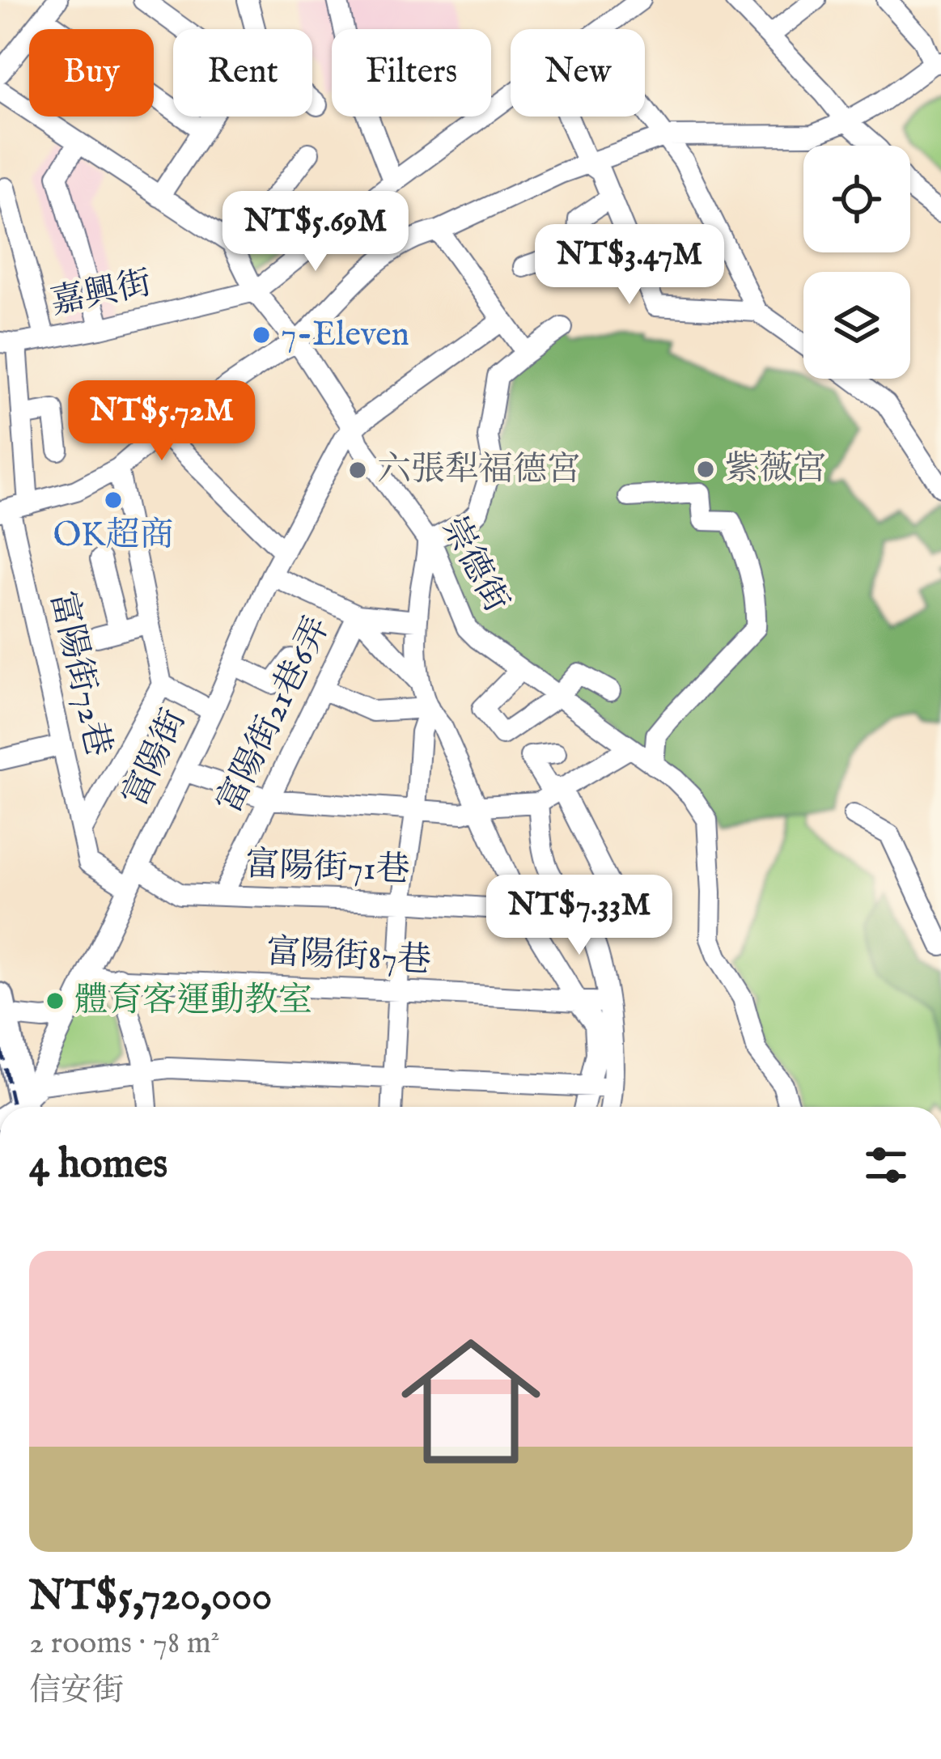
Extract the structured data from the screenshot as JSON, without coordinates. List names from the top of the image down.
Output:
{
  "streets": {
    "street": [
      "嘉興街",
      "崇德街",
      "富陽街72巷",
      "富陽街21巷6弄",
      "富陽街",
      "富陽街71巷",
      "富陽街87巷"
    ]
  },
  "crossings": [
    ["嘉興街", "崇德街"],
    ["嘉興街", "富陽街72巷"],
    ["崇德街", "富陽街"],
    ["富陽街72巷", "富陽街"],
    ["富陽街21巷6弄", "富陽街71巷"],
    ["富陽街", "富陽街71巷"],
    ["富陽街", "富陽街87巷"]
  ],
  "places": [
    "7-Eleven",
    "紫薇宮",
    "六張犁福德宮",
    "OK超商",
    "體育客運動教室"
  ],
  "page": {
    "chip": [
      "Buy",
      "Rent",
      "Filters",
      "New"
    ],
    "price": [
      "NT$5.69M",
      "NT$3.47M",
      "NT$5.72M",
      "NT$7.33M"
    ],
    "heading": "4 homes",
    "list": [
      {
        "name": "NT$5,720,000",
        "note": "2 rooms · 78 m² · 信安街"
      }
    ]
  }
}
